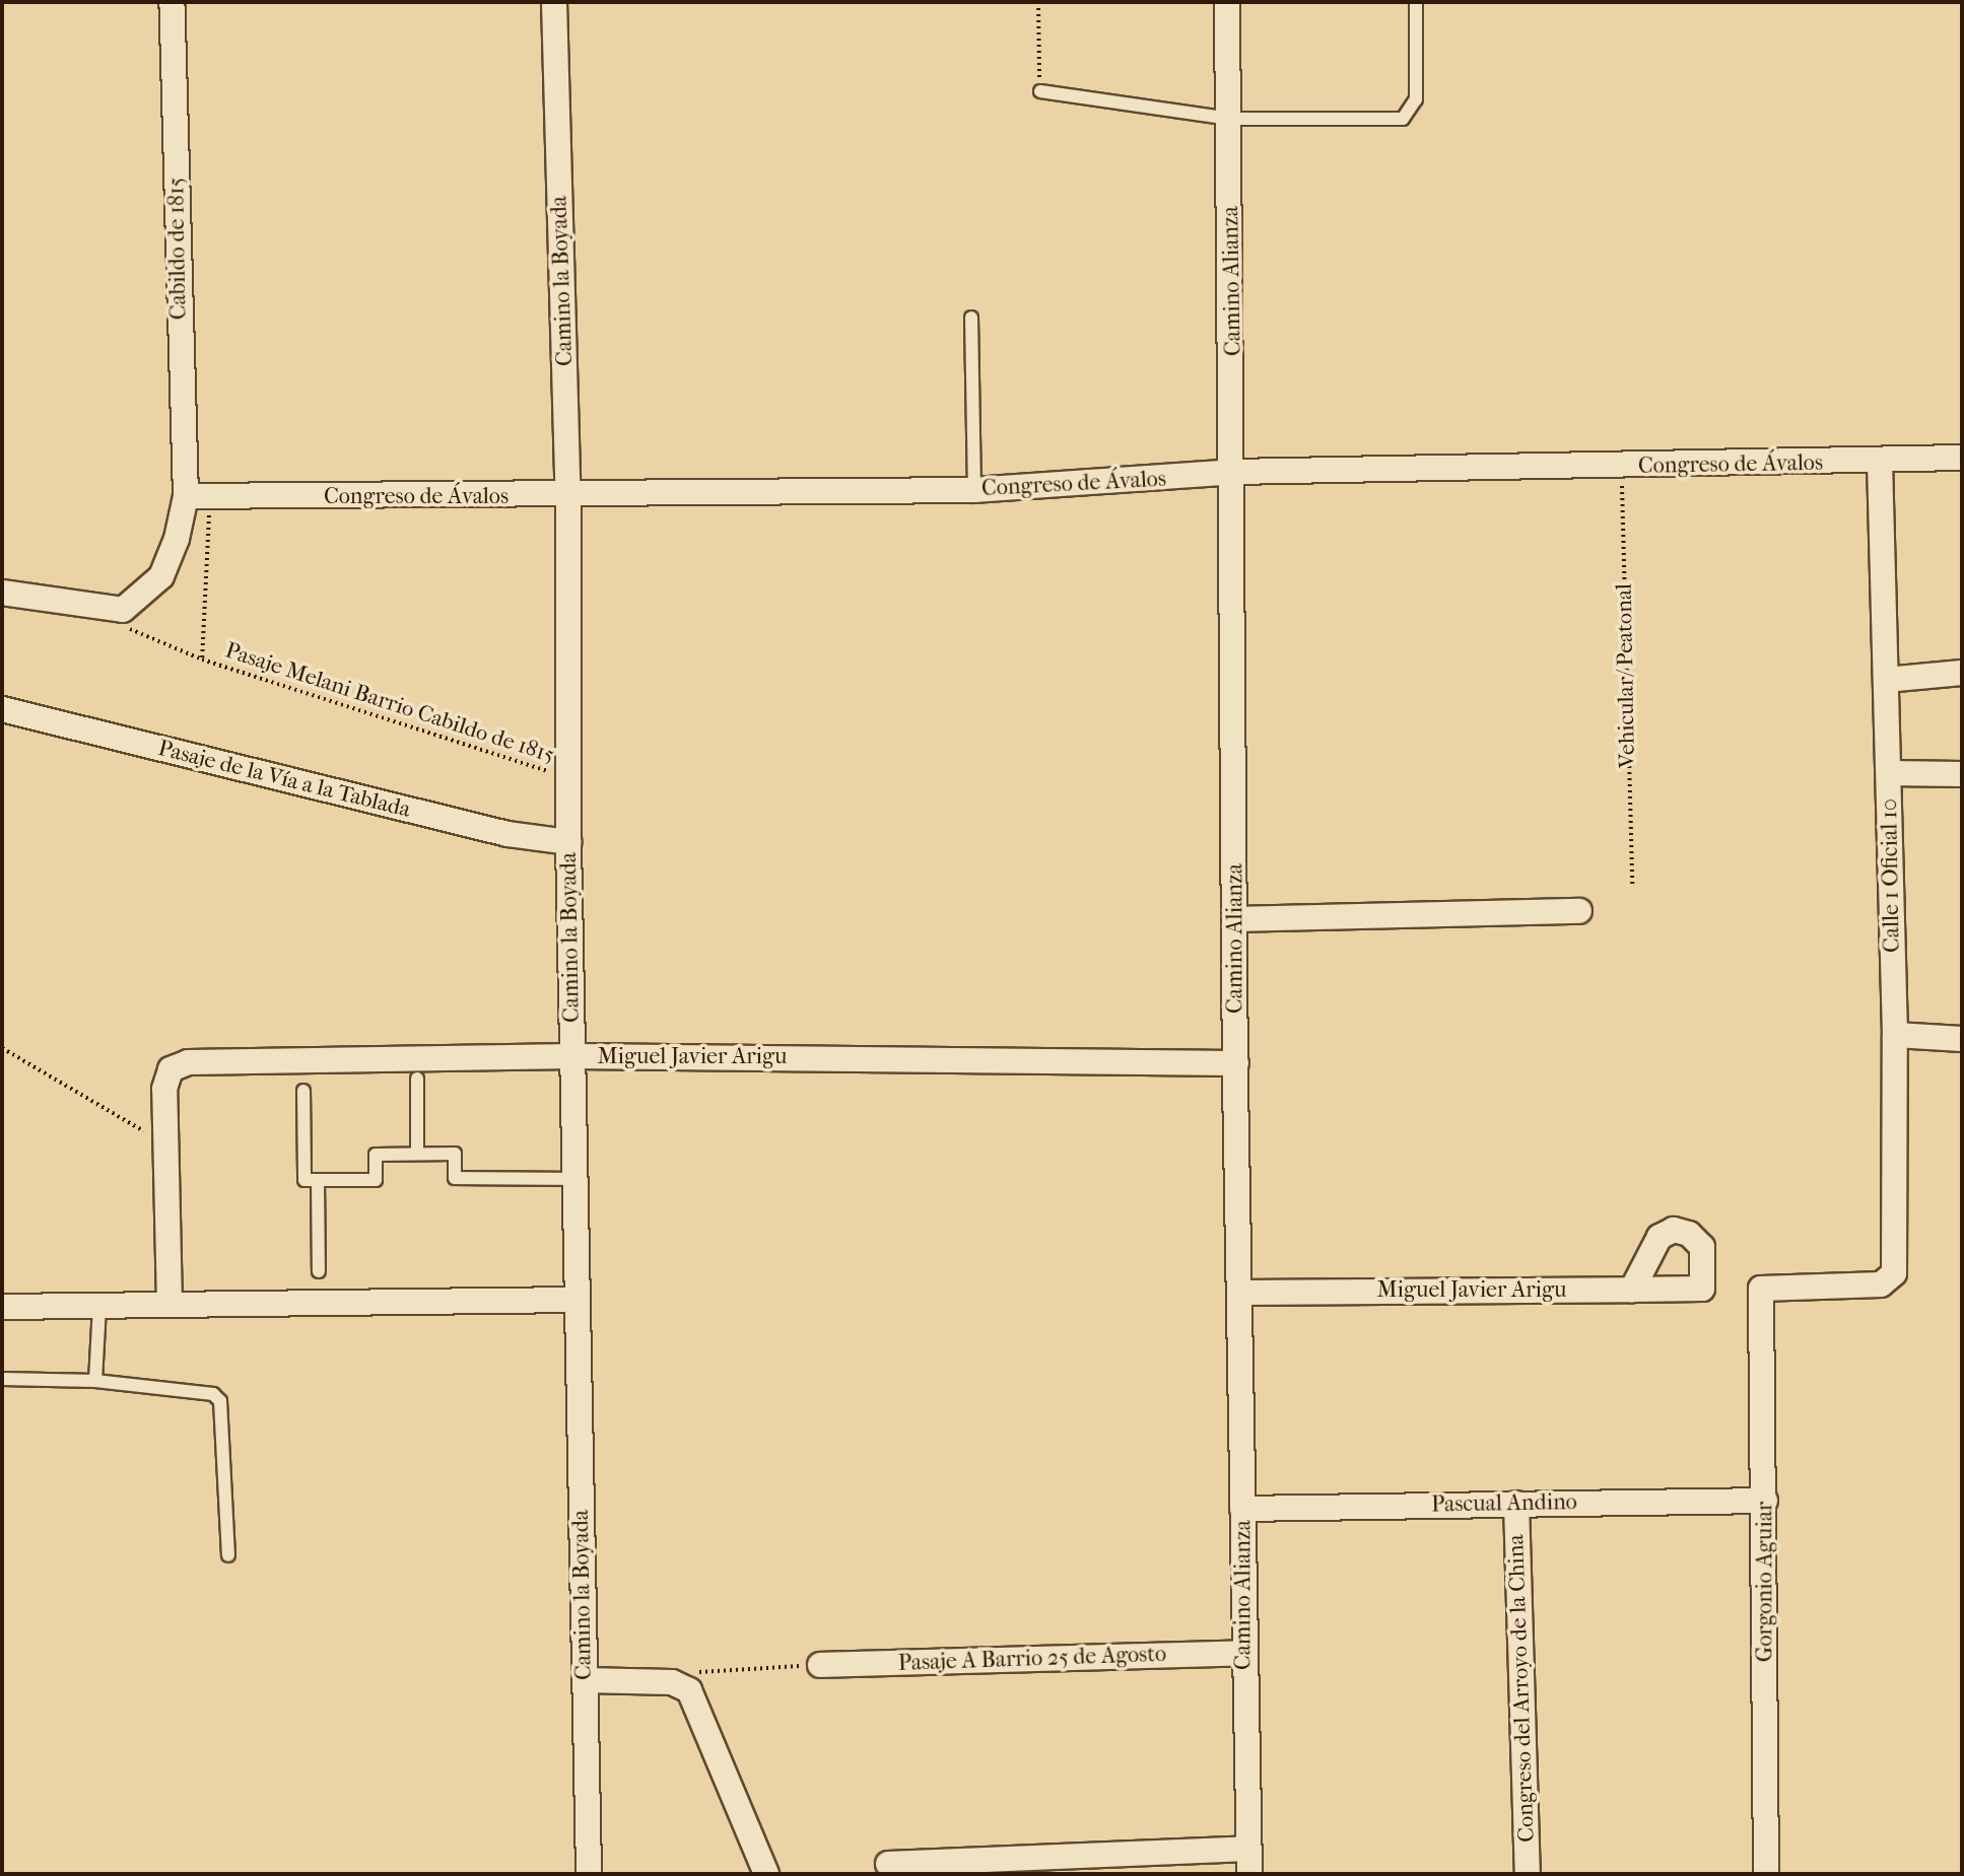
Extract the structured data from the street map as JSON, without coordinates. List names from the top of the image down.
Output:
{
  "streets": {
    "street": [
      "Cabildo de 1815",
      "Camino la Boyada",
      "Camino Alianza",
      "Congreso de Ávalos",
      "Pasaje de la Vía a la Tablada",
      "Calle 1 Oficial 10",
      "Miguel Javier Arigu",
      "Pascual Andino",
      "Gorgonio Aguiar",
      "Pasaje A Barrio 25 de Agosto",
      "Congreso del Arroyo de la China"
    ],
    "path": ["Vehicular/ Peatonal", "Pasaje Melani Barrio Cabildo de 1815"]
  },
  "crossings": [
    ["Cabildo de 1815", "Congreso de Ávalos"],
    ["Cabildo de 1815", "Pasaje Melani Barrio Cabildo de 1815"],
    ["Camino la Boyada", "Congreso de Ávalos"],
    ["Camino la Boyada", "Pasaje Melani Barrio Cabildo de 1815"],
    ["Camino la Boyada", "Pasaje de la Vía a la Tablada"],
    ["Camino la Boyada", "Miguel Javier Arigu"],
    ["Camino Alianza", "Congreso de Ávalos"],
    ["Camino Alianza", "Miguel Javier Arigu"],
    ["Camino Alianza", "Pascual Andino"],
    ["Camino Alianza", "Pasaje A Barrio 25 de Agosto"],
    ["Congreso de Ávalos", "Vehicular/ Peatonal"],
    ["Congreso de Ávalos", "Pasaje Melani Barrio Cabildo de 1815"],
    ["Congreso de Ávalos", "Calle 1 Oficial 10"],
    ["Calle 1 Oficial 10", "Gorgonio Aguiar"],
    ["Pascual Andino", "Gorgonio Aguiar"],
    ["Pascual Andino", "Congreso del Arroyo de la China"]
  ]
}
